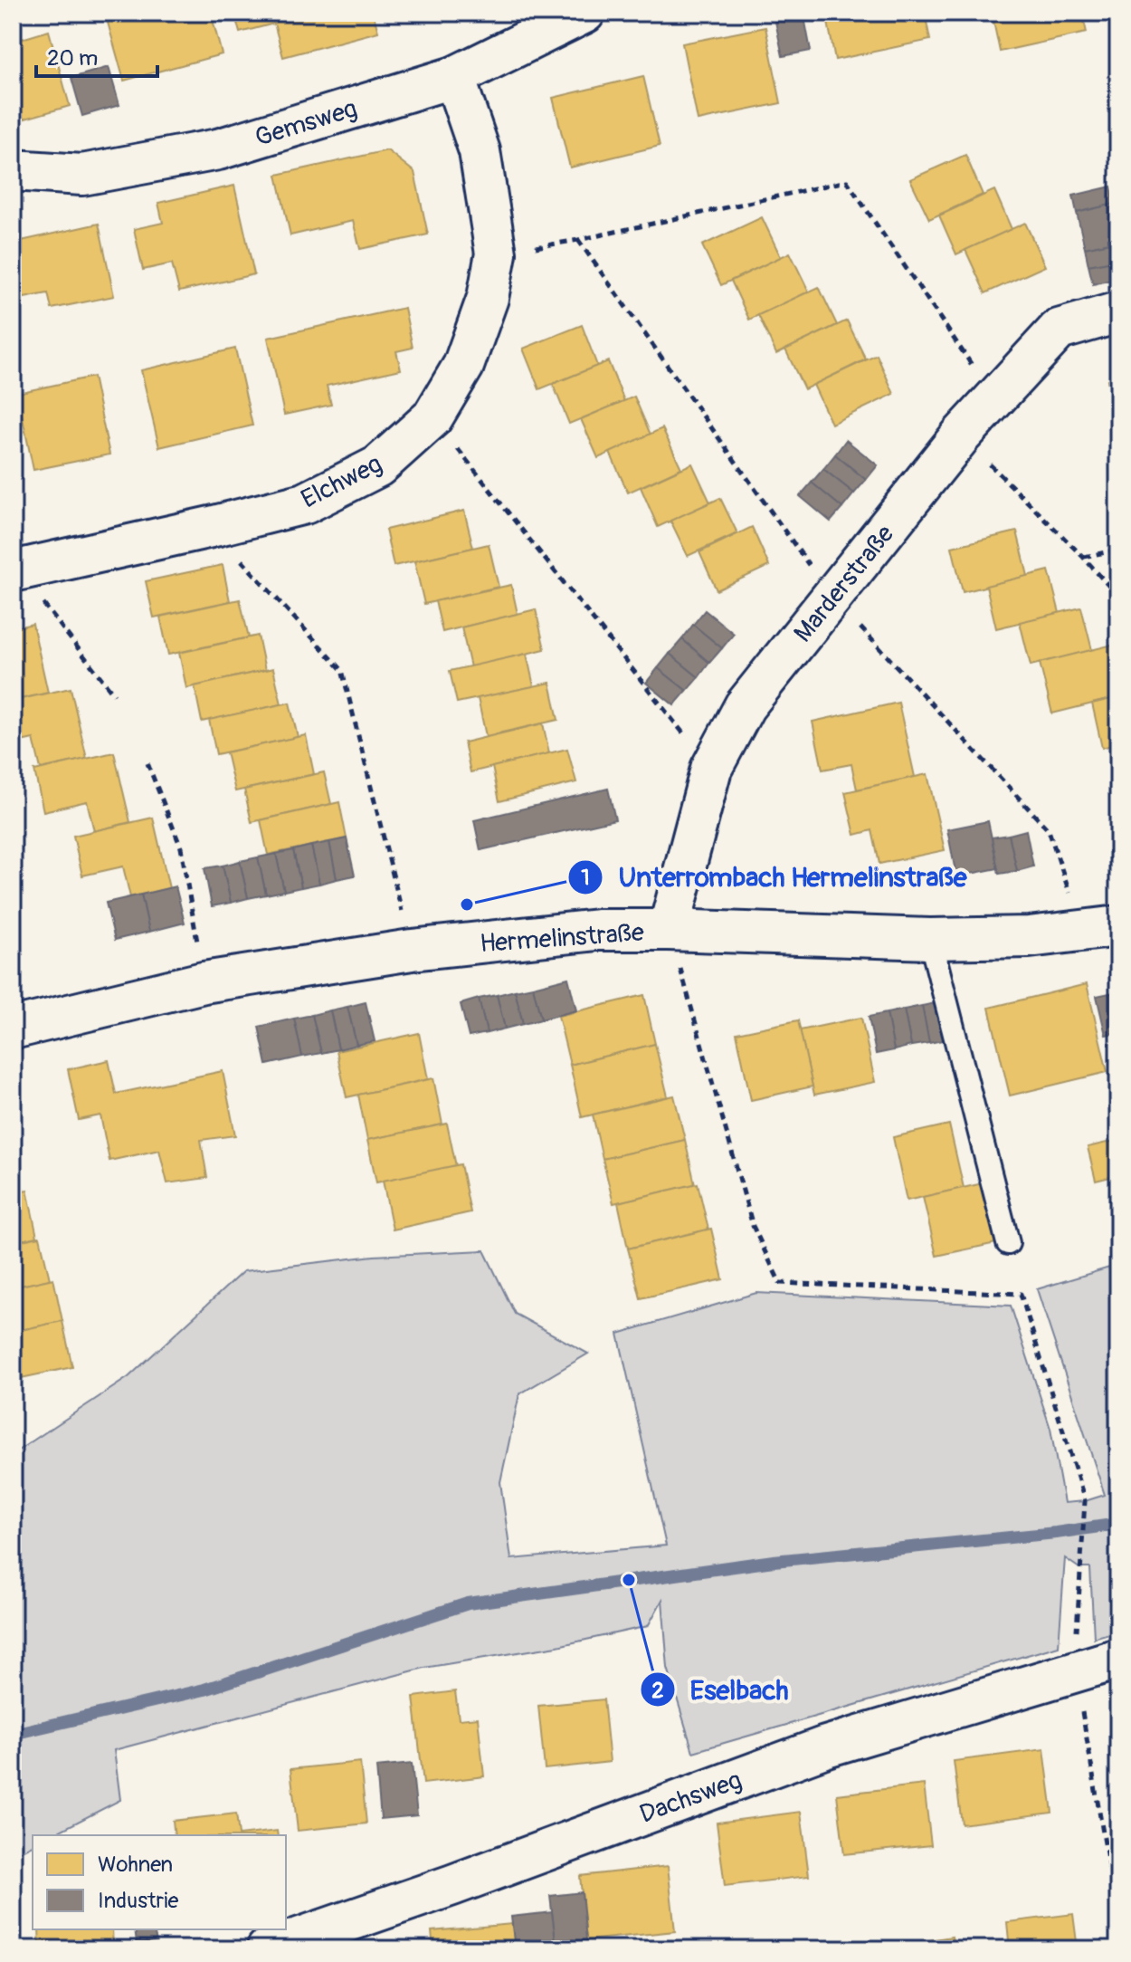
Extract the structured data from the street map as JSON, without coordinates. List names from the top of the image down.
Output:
{
  "streets": {
    "street": [
      "Gemsweg",
      "Elchweg",
      "Marderstraße",
      "Hermelinstraße",
      "Dachsweg"
    ]
  },
  "crossings": [
    ["Gemsweg", "Elchweg"],
    ["Marderstraße", "Hermelinstraße"]
  ],
  "places": ["Unterrombach Hermelinstraße", "Eselbach"],
  "legend": ["Wohnen", "Industrie"],
  "scale_bar": "20 m"
}
